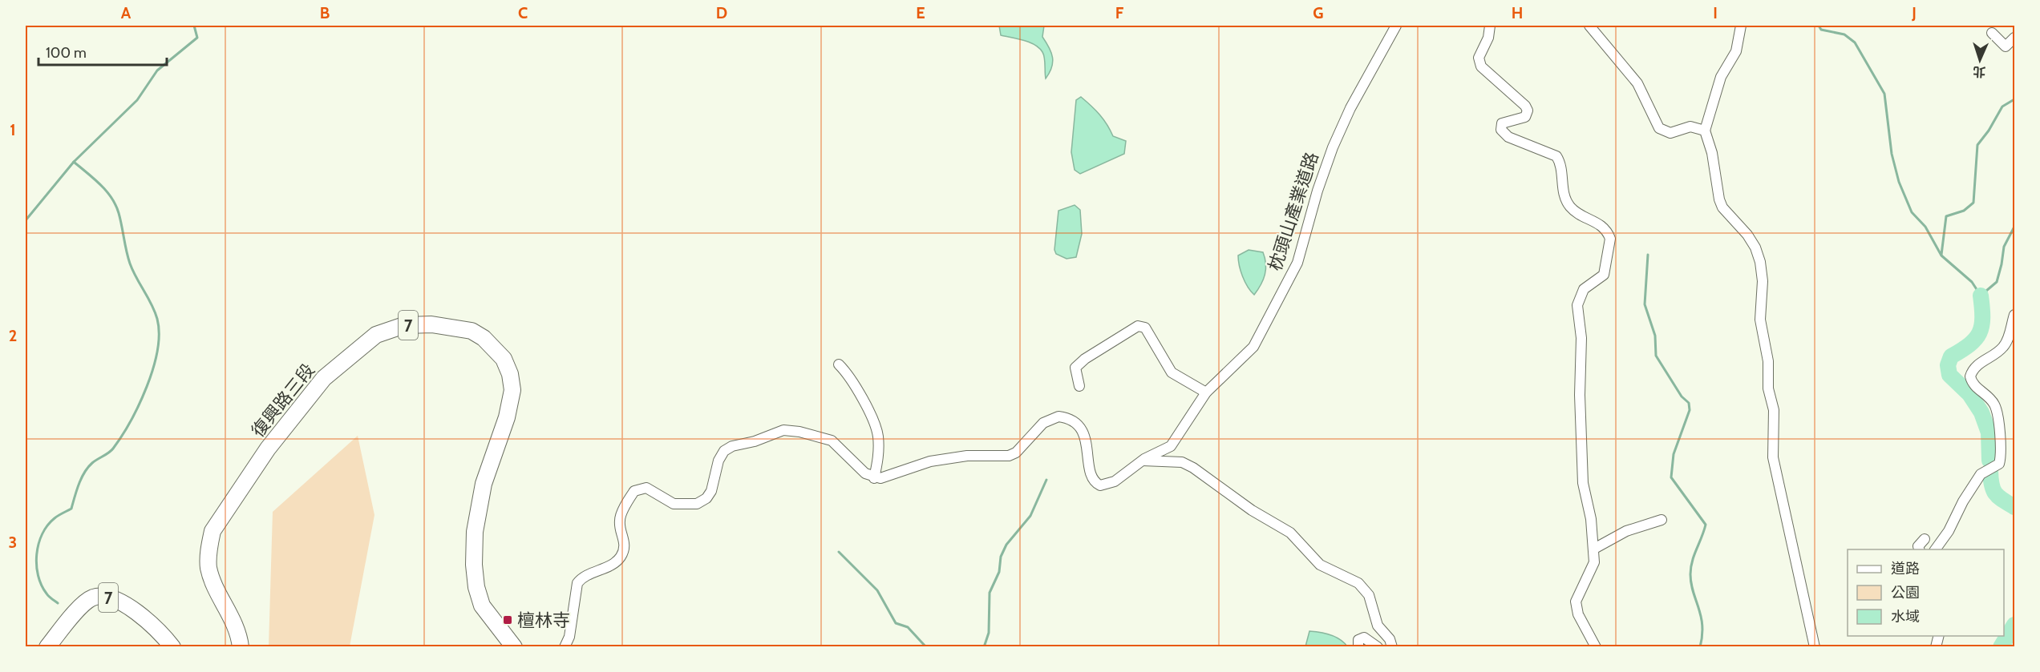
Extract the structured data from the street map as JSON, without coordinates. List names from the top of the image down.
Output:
{
  "streets": {
    "main road": ["7", "復興路三段"],
    "street": ["枕頭山產業道路"]
  },
  "places": {
    "transit": ["檀林寺"]
  },
  "legend": ["道路", "公園", "水域"],
  "scale_bar": "100 m",
  "north": "bottom",
  "grid": {
    "columns": [
      "A",
      "B",
      "C",
      "D",
      "E",
      "F",
      "G",
      "H",
      "I",
      "J"
    ],
    "rows": ["1", "2", "3"]
  }
}
